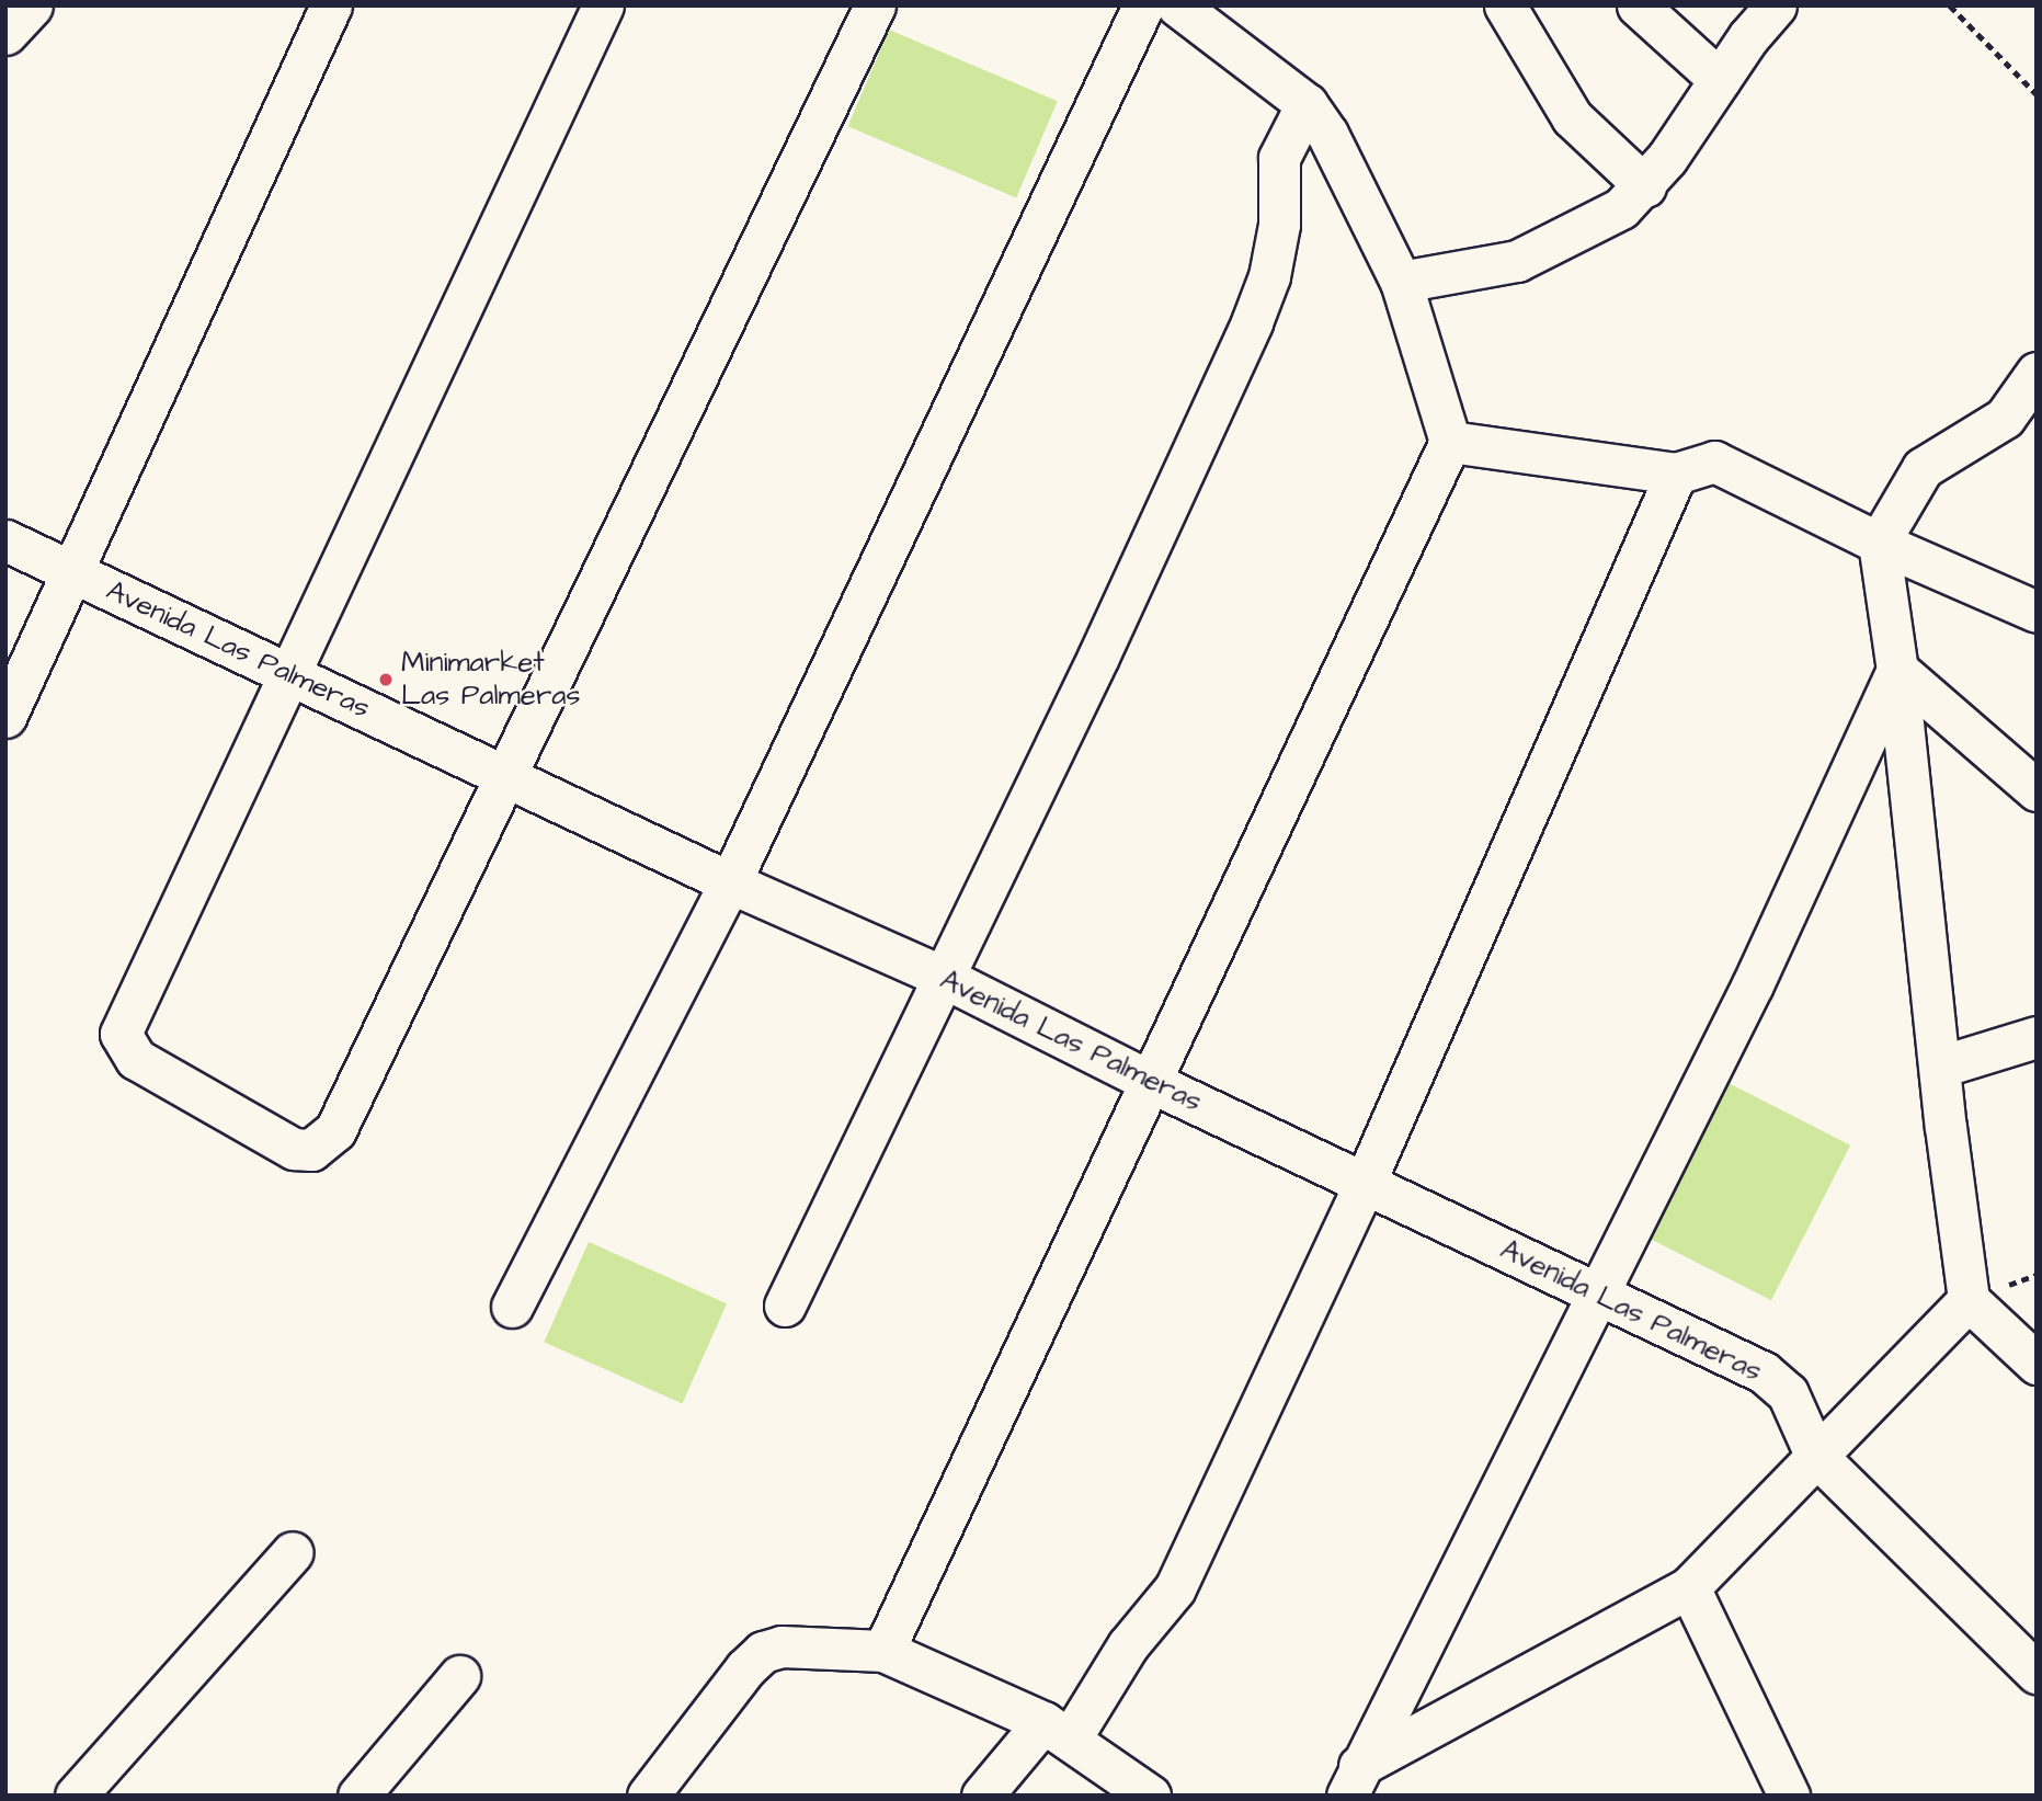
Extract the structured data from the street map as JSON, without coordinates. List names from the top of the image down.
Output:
{
  "streets": {
    "street": ["Avenida Las Palmeras"]
  },
  "places": ["Minimarket Las Palmeras"]
}
